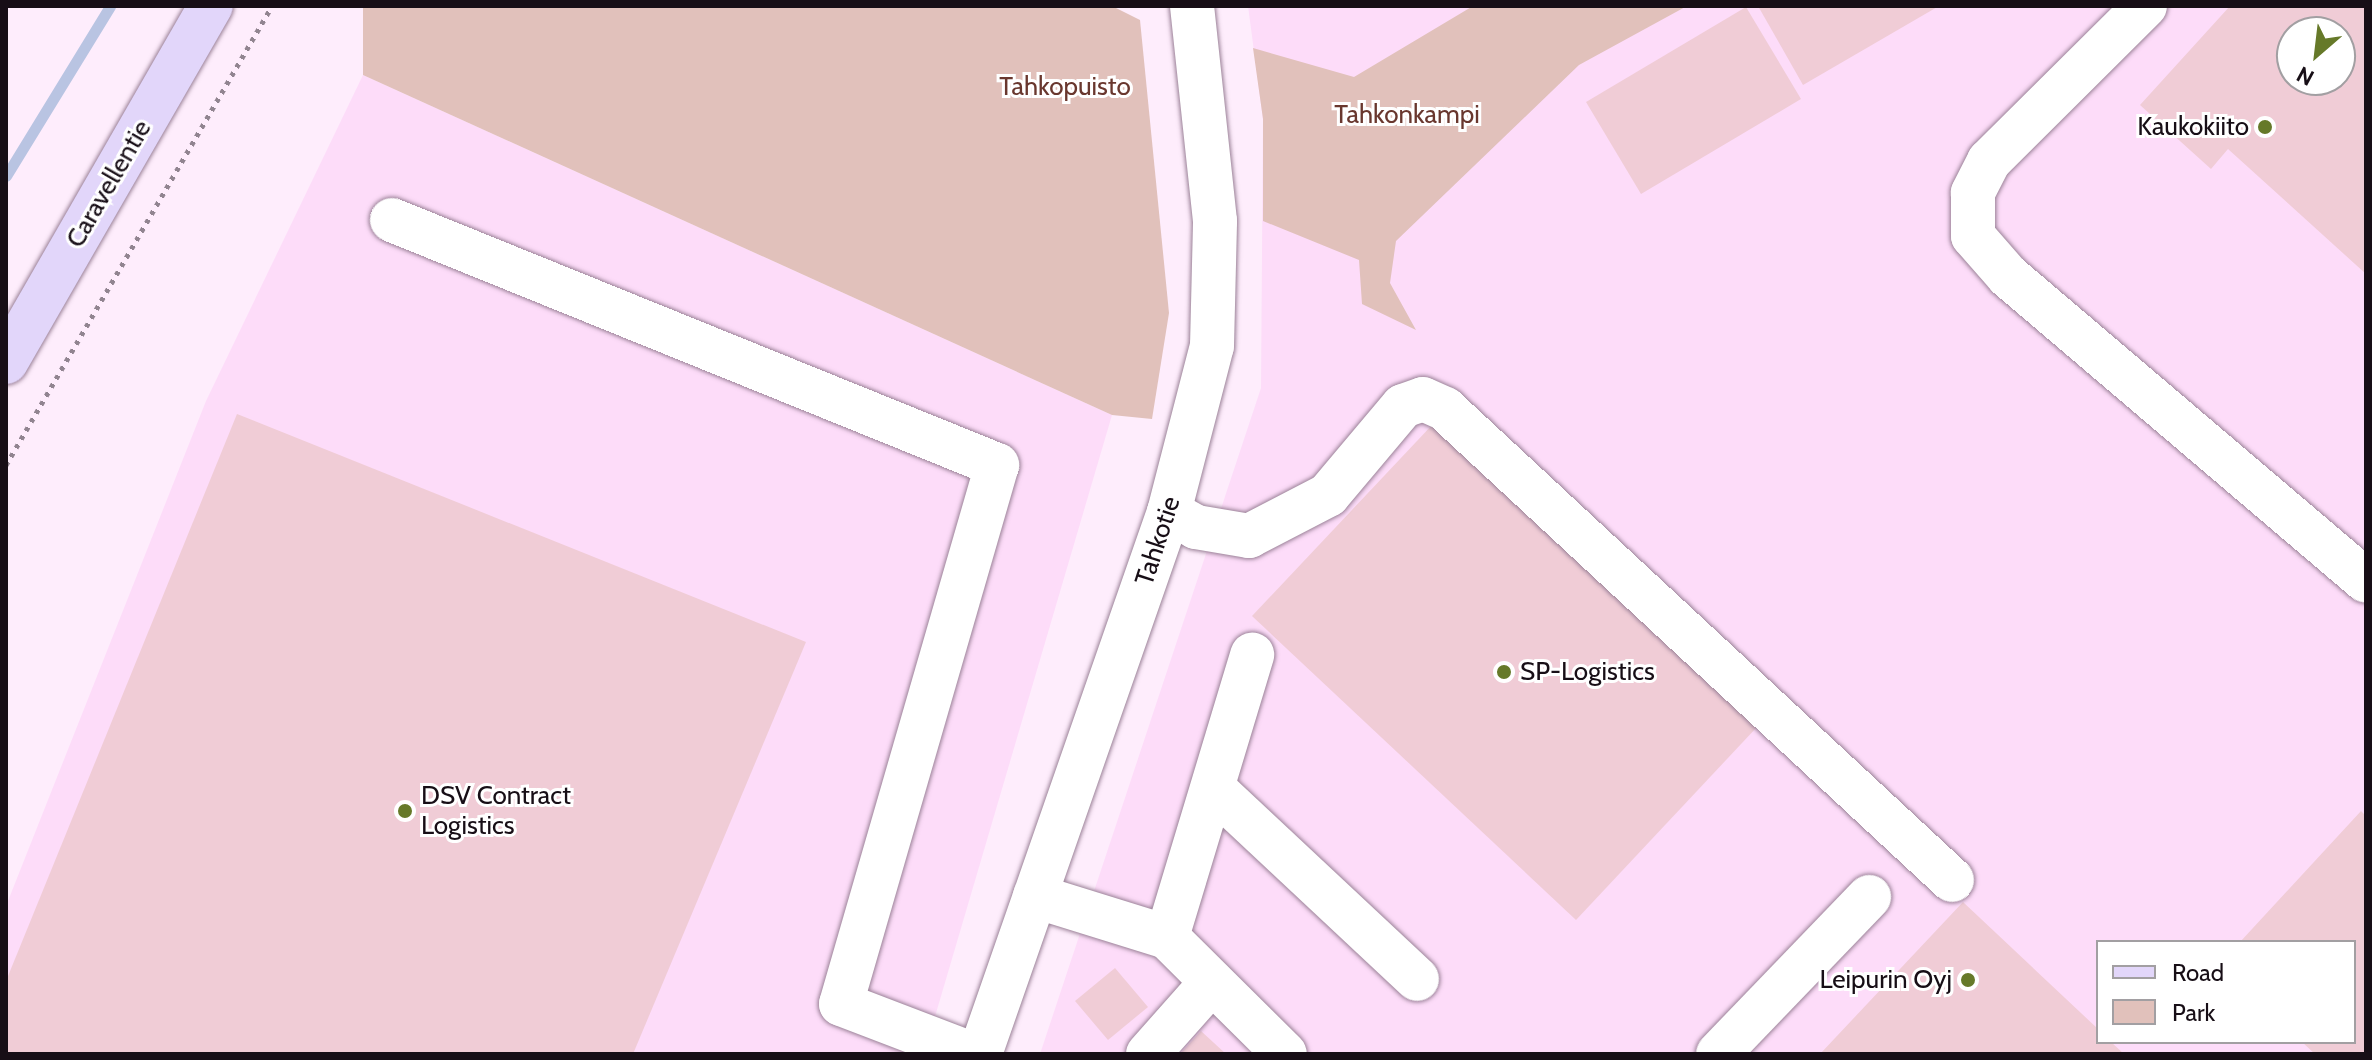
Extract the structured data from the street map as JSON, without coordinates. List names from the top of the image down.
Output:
{
  "streets": {
    "main road": ["Caravellentie"],
    "street": ["Tahkotie"]
  },
  "parks": ["Tahkopuisto", "Tahkonkampi"],
  "places": [
    "Kaukokiito",
    "SP-Logistics",
    "DSV Contract Logistics",
    "Leipurin Oyj"
  ],
  "legend": ["Road", "Park"],
  "north": "bottom left"
}
